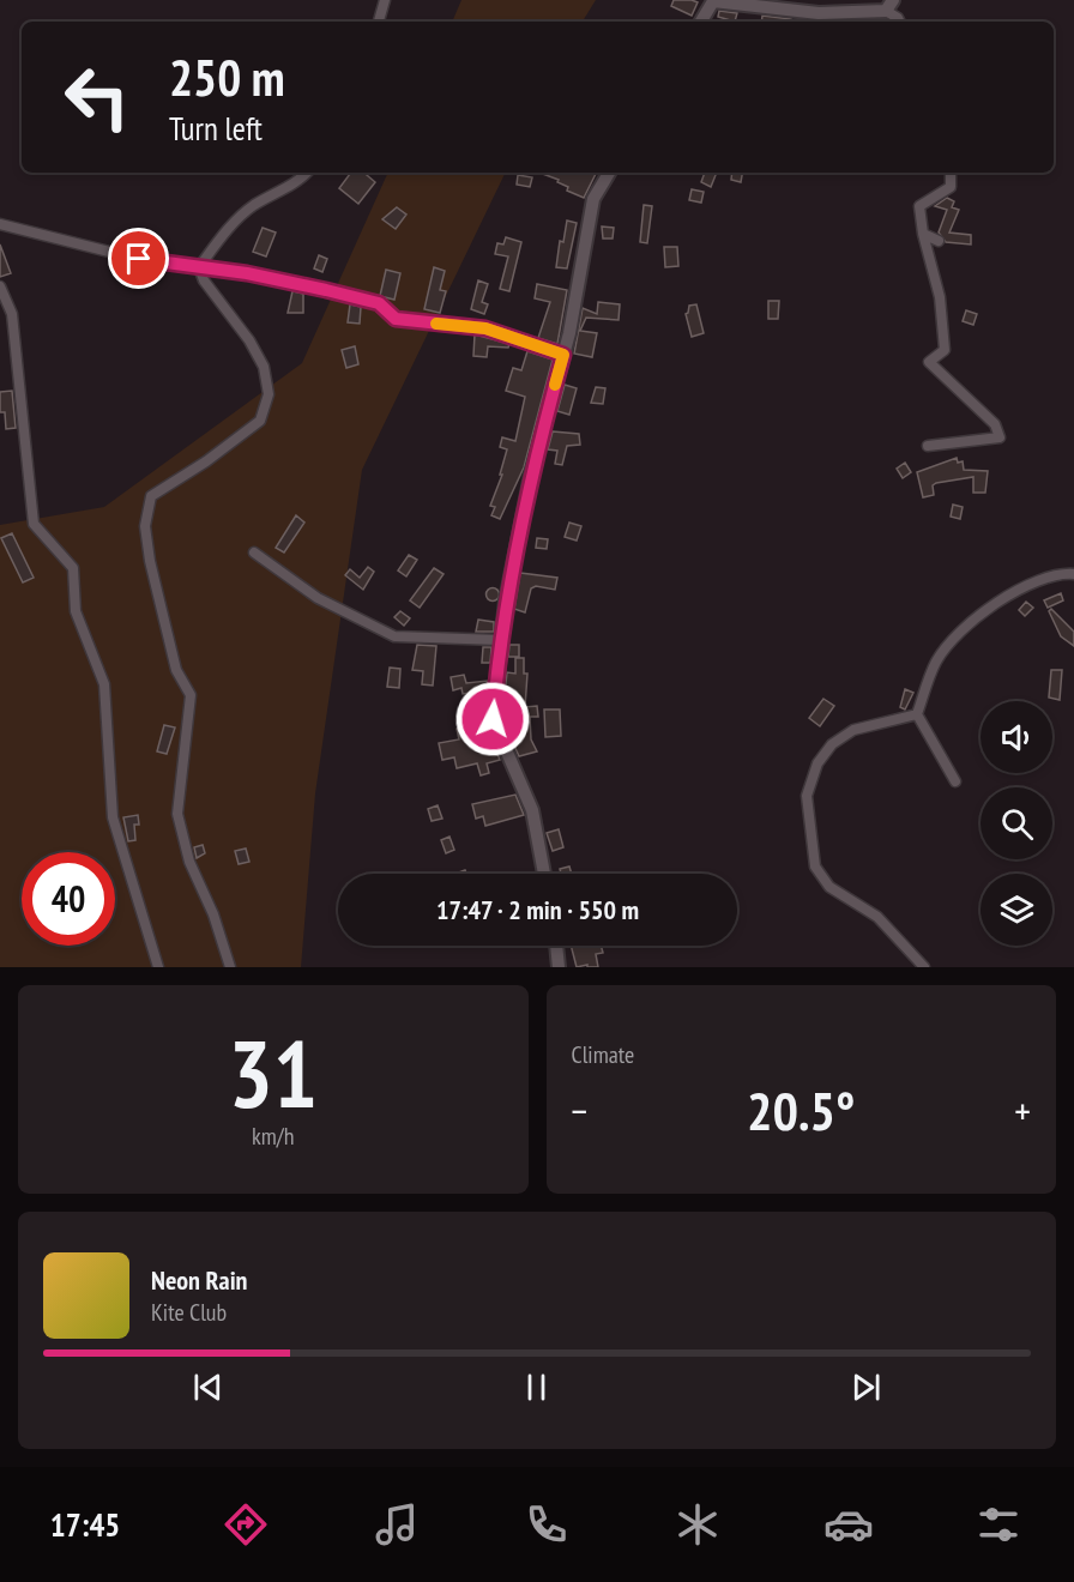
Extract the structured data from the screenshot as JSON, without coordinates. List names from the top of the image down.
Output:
{
  "page": {
    "turn": ["250 m", "Turn left"],
    "limit": "40",
    "trip": "17:47 · 2 min · 550 m",
    "tile": [
      ["31", "km/h"],
      "Climate"
    ],
    "heat": ["−", "20.5°", "+"],
    "song": ["Neon Rain", "Kite Club"],
    "tabs": "17:45"
  }
}
